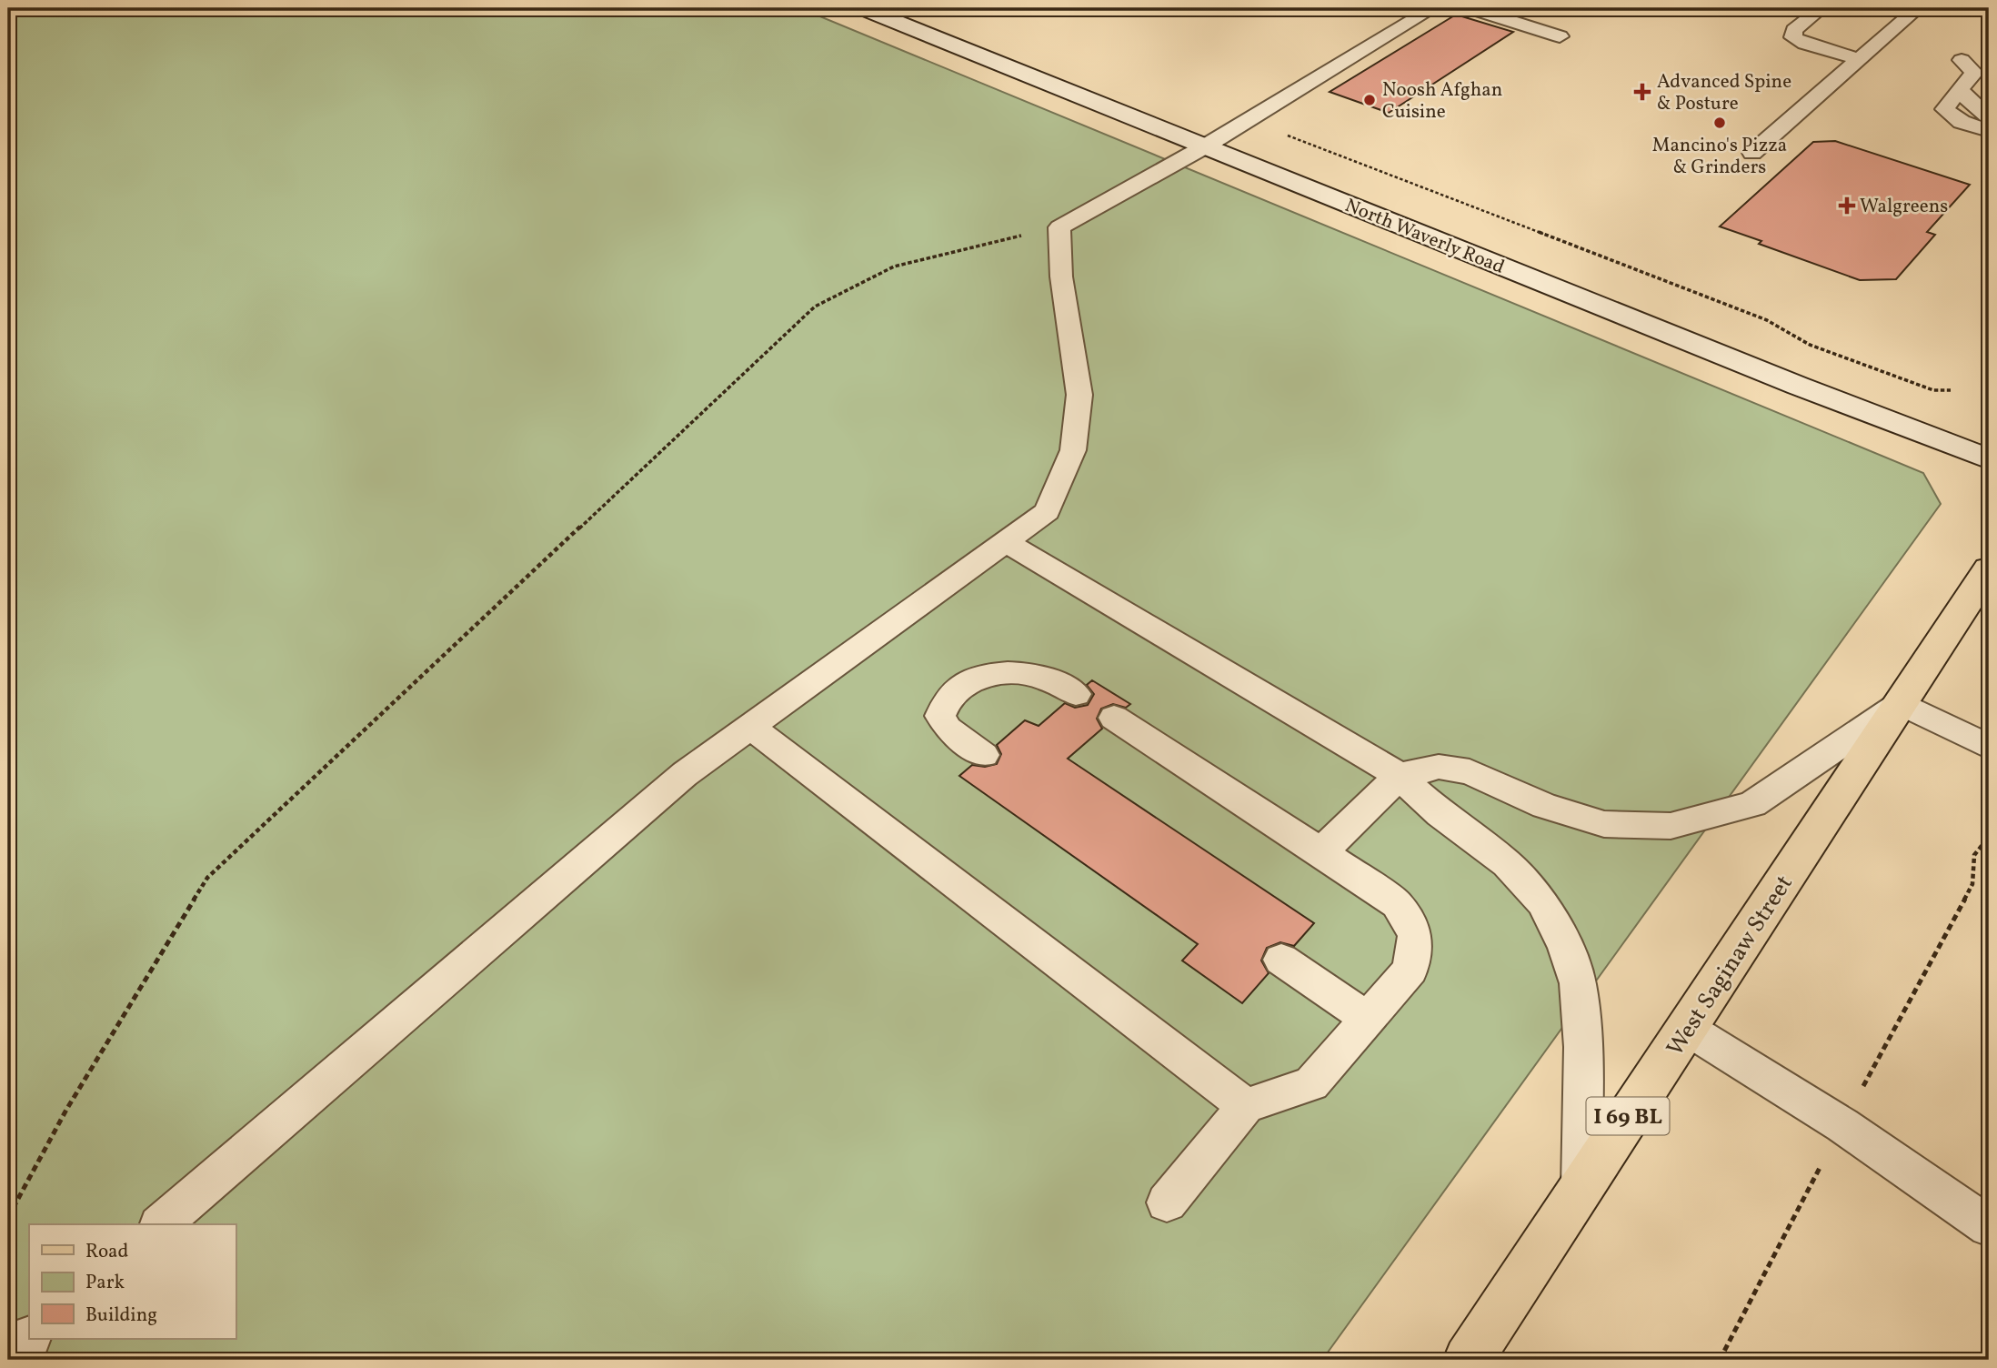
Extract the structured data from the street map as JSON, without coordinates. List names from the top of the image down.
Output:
{
  "streets": {
    "main road": ["North Waverly Road", "West Saginaw Street", "I 69 BL"]
  },
  "places": {
    "health": ["Advanced Spine & Posture", "Walgreens"],
    "other": ["Noosh Afghan Cuisine", "Mancino's Pizza & Grinders"]
  },
  "legend": ["Road", "Park", "Building"]
}
